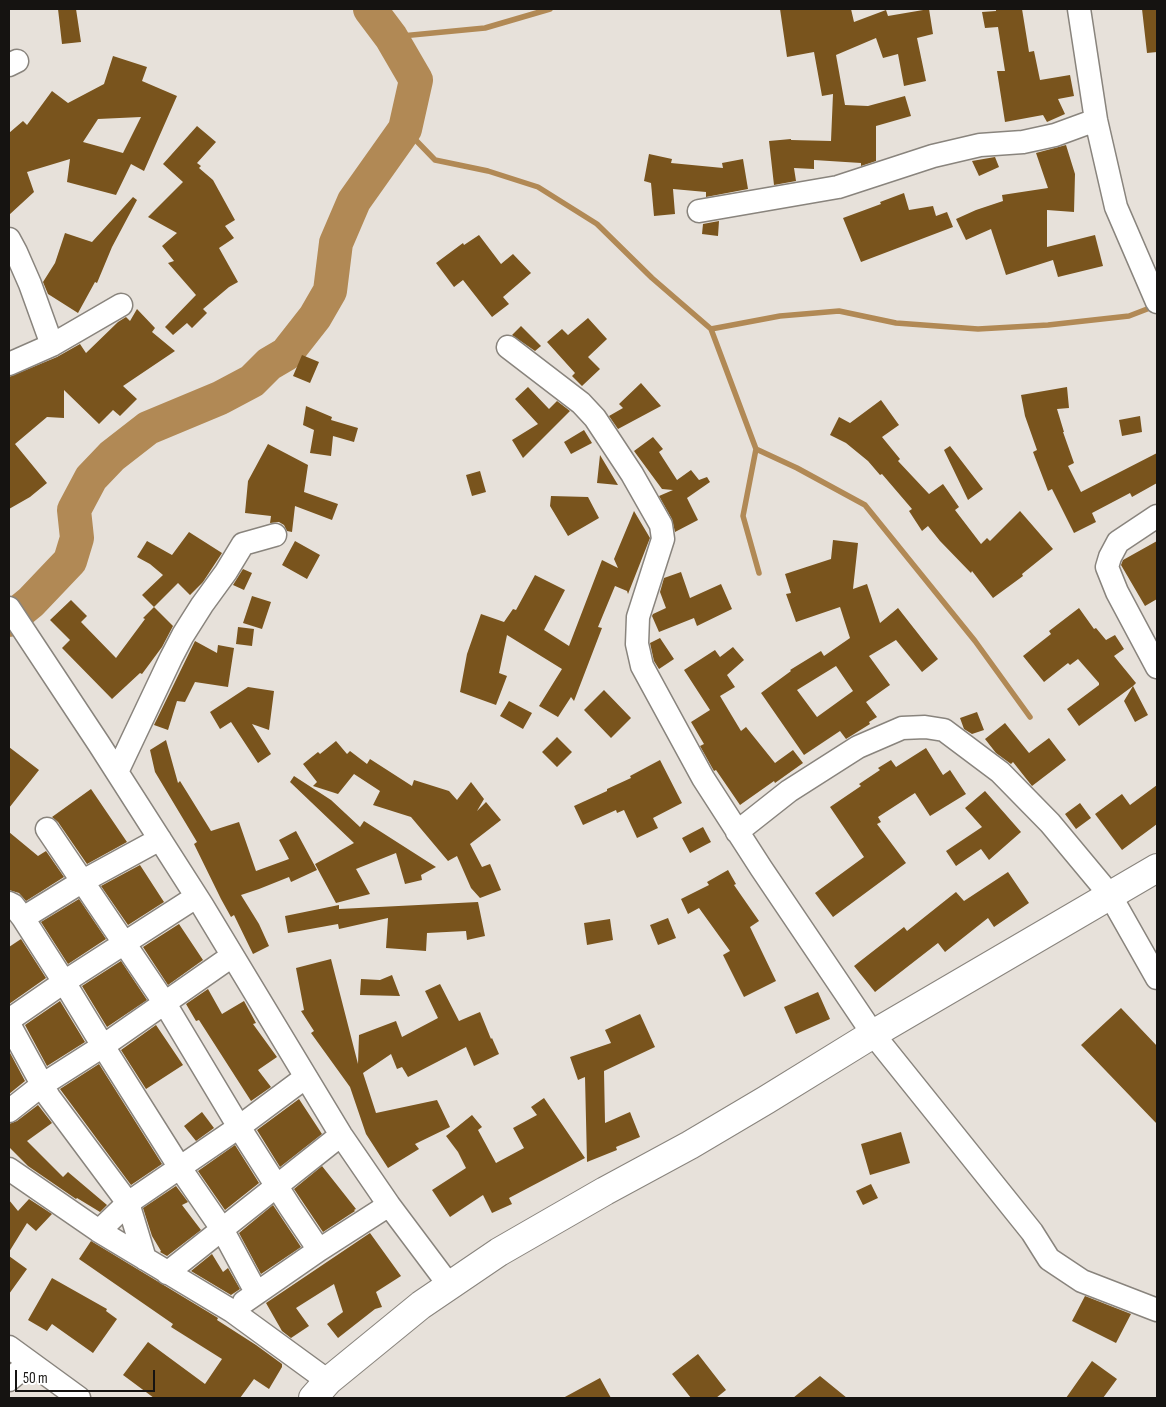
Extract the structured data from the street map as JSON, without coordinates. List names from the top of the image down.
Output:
{
  "scale_bar": "50 m"
}
